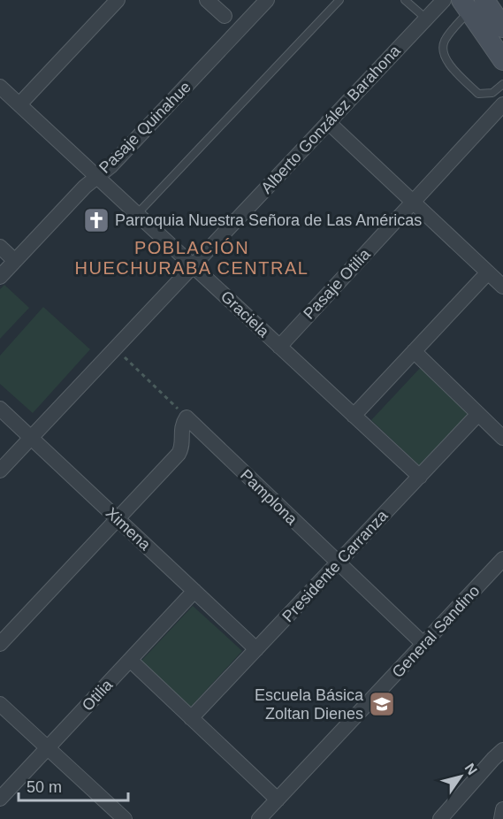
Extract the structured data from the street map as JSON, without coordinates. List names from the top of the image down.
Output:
{
  "streets": {
    "street": [
      "Alberto González Barahona",
      "Pasaje Quinahue",
      "Pasaje Otilia",
      "Graciela",
      "Pamplona",
      "Ximena",
      "Presidente Carranza",
      "General Sandino",
      "Otilia"
    ]
  },
  "crossings": [
    ["Alberto González Barahona", "Graciela"],
    ["Alberto González Barahona", "Ximena"],
    ["Pasaje Quinahue", "Graciela"],
    ["Pasaje Otilia", "Graciela"],
    ["Graciela", "Presidente Carranza"],
    ["Pamplona", "Presidente Carranza"],
    ["Pamplona", "General Sandino"],
    ["Ximena", "Presidente Carranza"],
    ["Ximena", "Otilia"]
  ],
  "districts": ["POBLACIÓN HUECHURABA CENTRAL"],
  "places": {
    "church": ["Parroquia Nuestra Señora de Las Américas"],
    "school or university": ["Escuela Básica Zoltan Dienes"]
  },
  "scale_bar": "50 m",
  "north": "top right"
}
